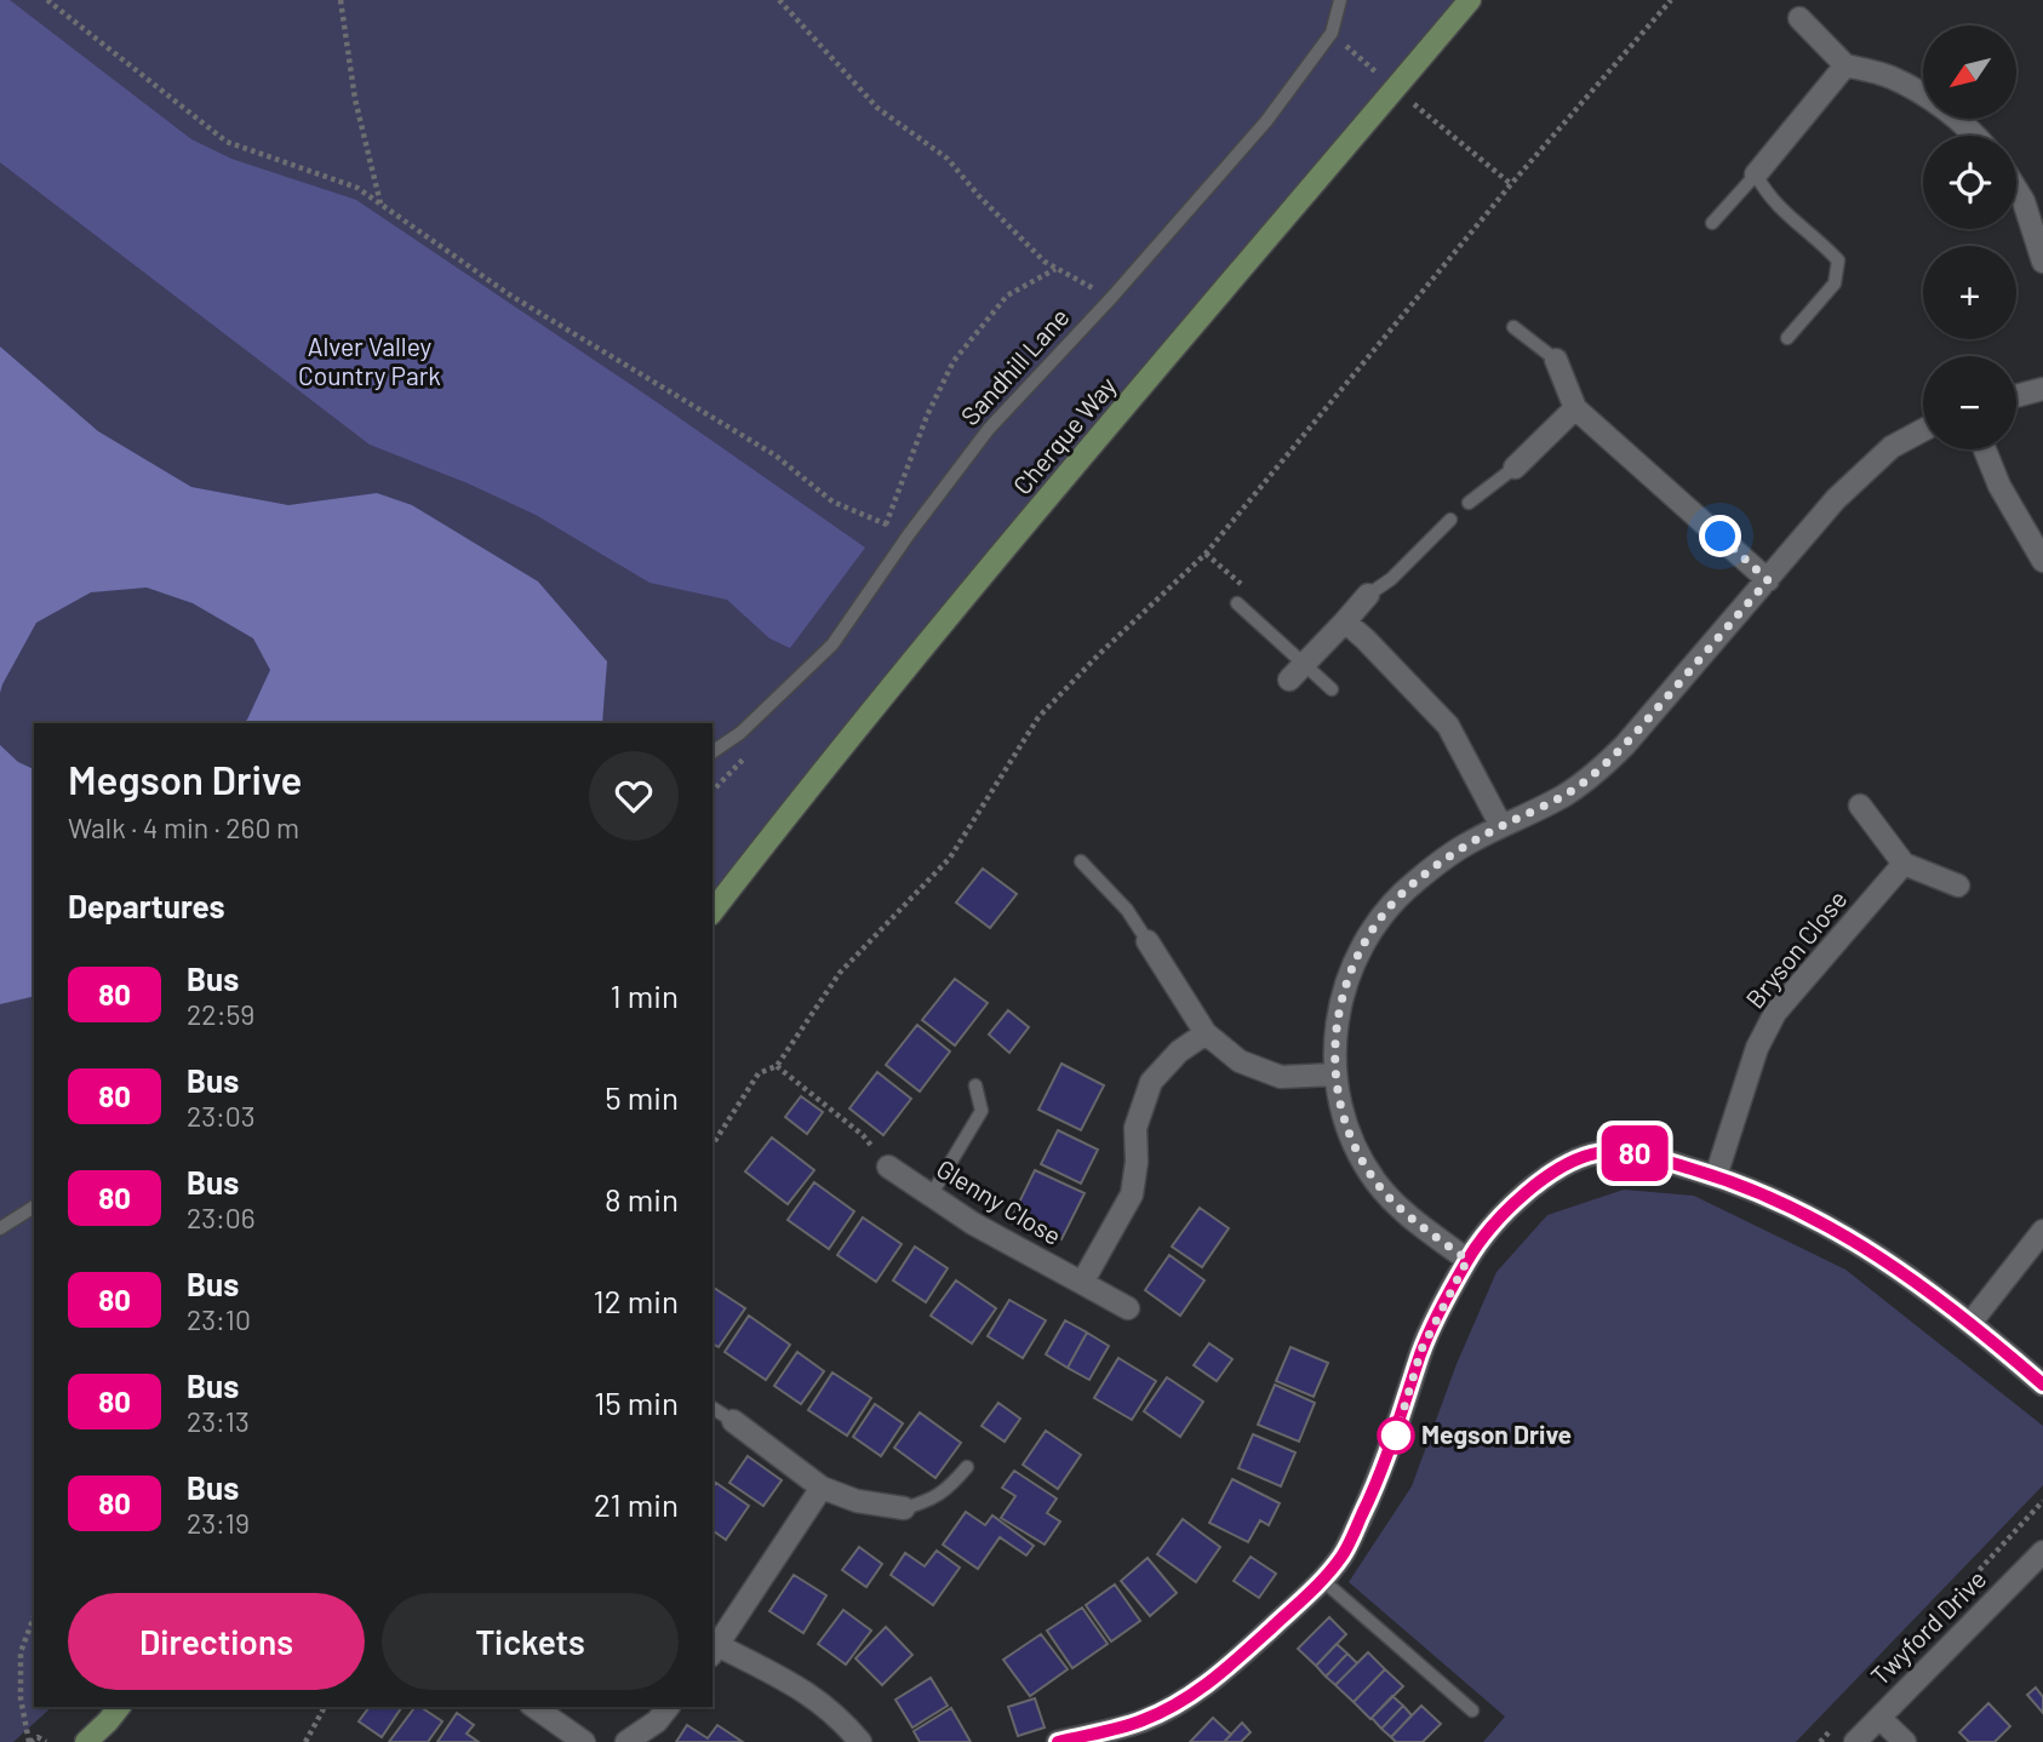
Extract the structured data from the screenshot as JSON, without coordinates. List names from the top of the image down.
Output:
{
  "streets": {
    "street": [
      "Cherque Way",
      "Bryson Close",
      "Glenny Close",
      "Twyford Drive"
    ],
    "lane": ["Sandhill Lane"]
  },
  "parks": ["Alver Valley Country Park"],
  "places": ["Megson Drive"],
  "lines": ["bus line 80"],
  "north": "bottom left",
  "page": {
    "on_map": "80",
    "map_buttons": ["+", "−"],
    "heading": [
      ["Megson Drive", "Walk · 4 min · 260 m"],
      "Departures"
    ],
    "list": [
      {
        "mark": "80",
        "name": "Bus",
        "note": "22:59",
        "value": "1 min"
      },
      {
        "mark": "80",
        "name": "Bus",
        "note": "23:03",
        "value": "5 min"
      },
      {
        "mark": "80",
        "name": "Bus",
        "note": "23:06",
        "value": "8 min"
      },
      {
        "mark": "80",
        "name": "Bus",
        "note": "23:10",
        "value": "12 min"
      },
      {
        "mark": "80",
        "name": "Bus",
        "note": "23:13",
        "value": "15 min"
      },
      {
        "mark": "80",
        "name": "Bus",
        "note": "23:19",
        "value": "21 min"
      }
    ],
    "buttons": ["Directions", "Tickets"]
  }
}
